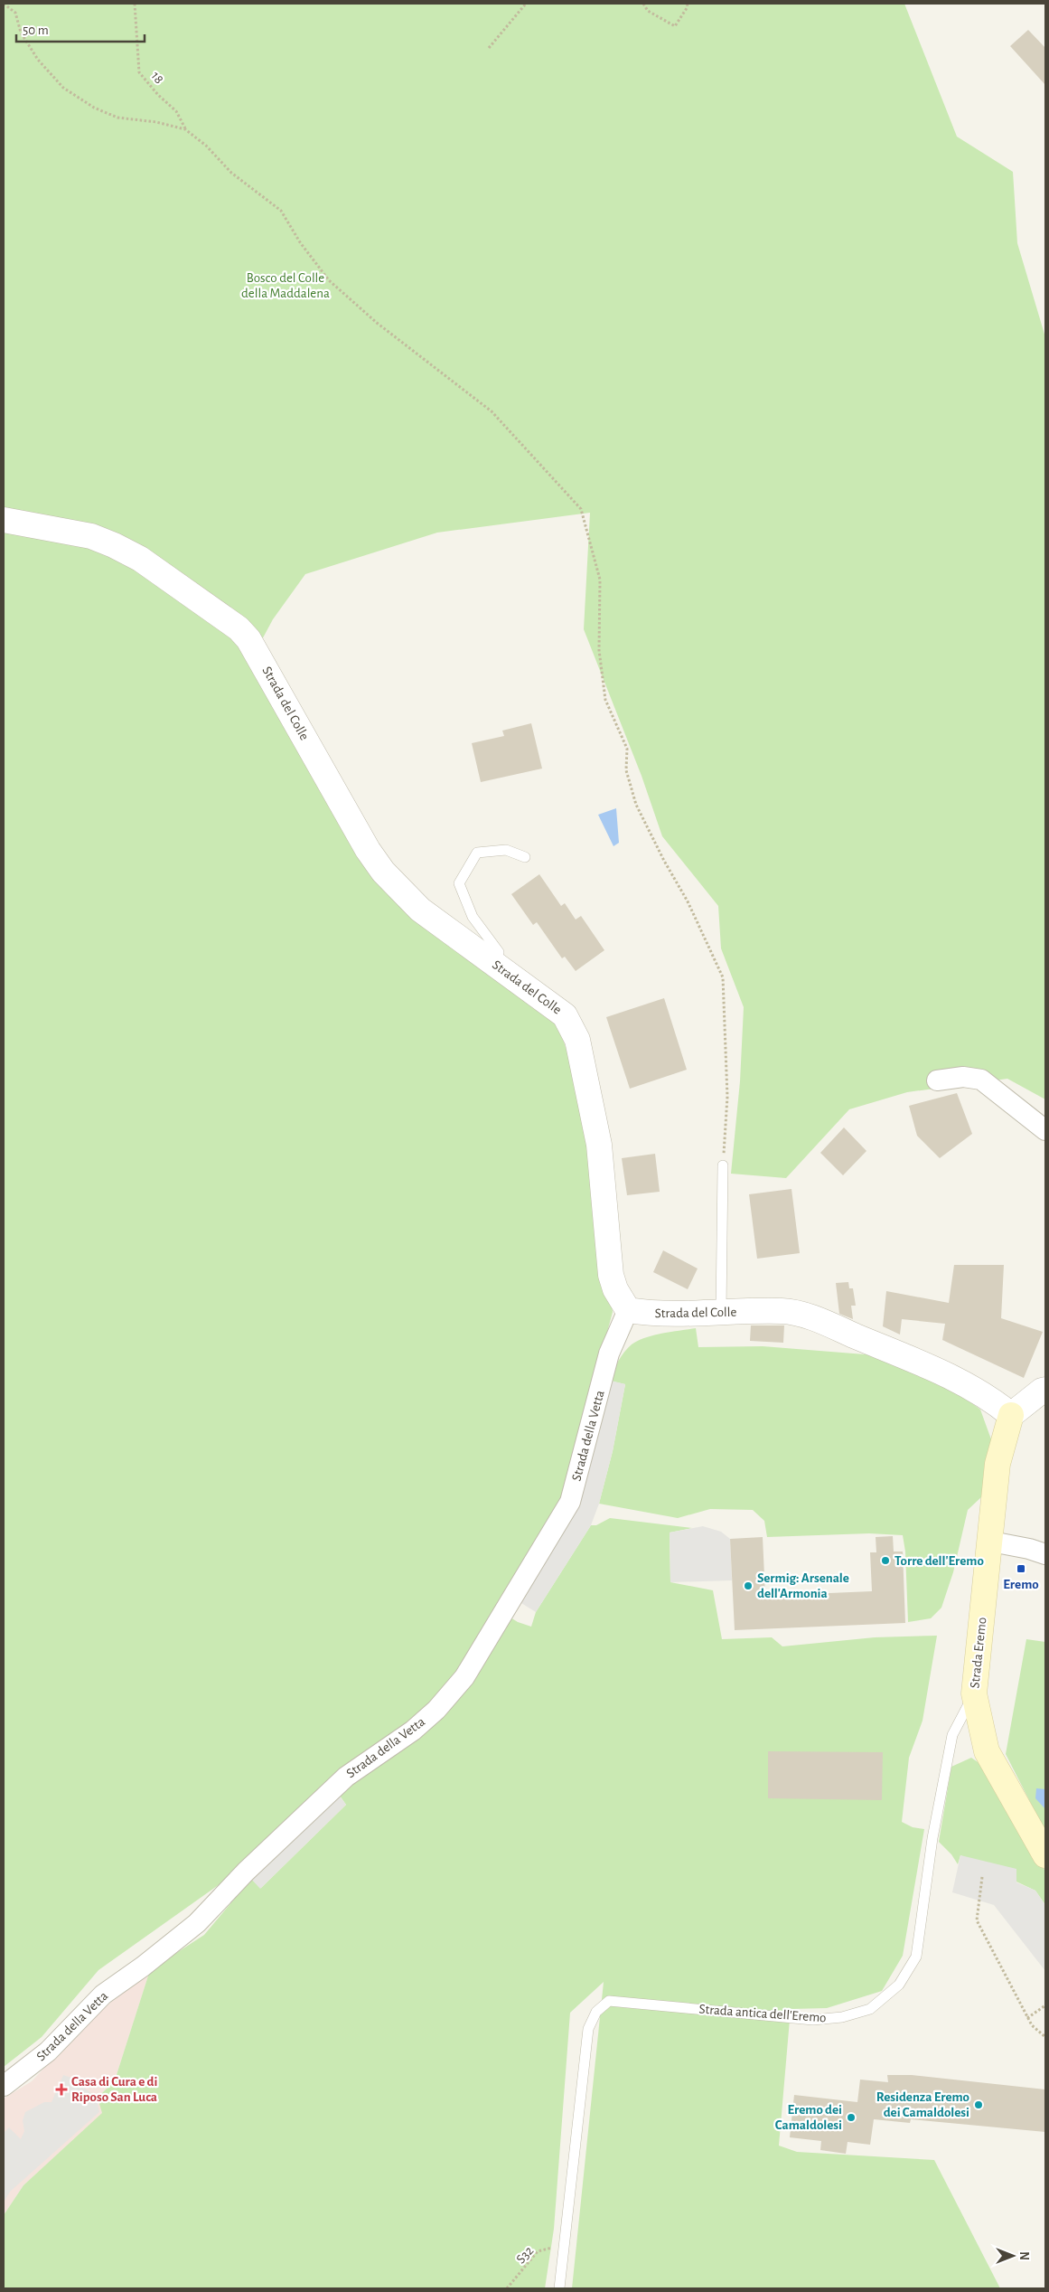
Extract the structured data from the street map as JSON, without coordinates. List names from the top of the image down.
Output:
{
  "streets": {
    "main road": ["Strada Eremo"],
    "street": ["Strada del Colle", "Strada della Vetta"],
    "lane": ["Strada antica dell'Eremo"],
    "path": ["18", "S32"]
  },
  "crossings": [
    ["Strada del Colle", "Strada della Vetta"],
    ["Strada del Colle", "Strada Eremo"],
    ["Strada Eremo", "Strada antica dell'Eremo"],
    ["Strada antica dell'Eremo", "S32"]
  ],
  "parks": ["Bosco del Colle della Maddalena"],
  "places": {
    "other": [
      "Torre dell'Eremo",
      "Sermig: Arsenale dell'Armonia",
      "Residenza Eremo dei Camaldolesi",
      "Eremo dei Camaldolesi"
    ],
    "transit": ["Eremo"],
    "health": ["Casa di Cura e di Riposo San Luca"]
  },
  "scale_bar": "50 m",
  "north": "right"
}
